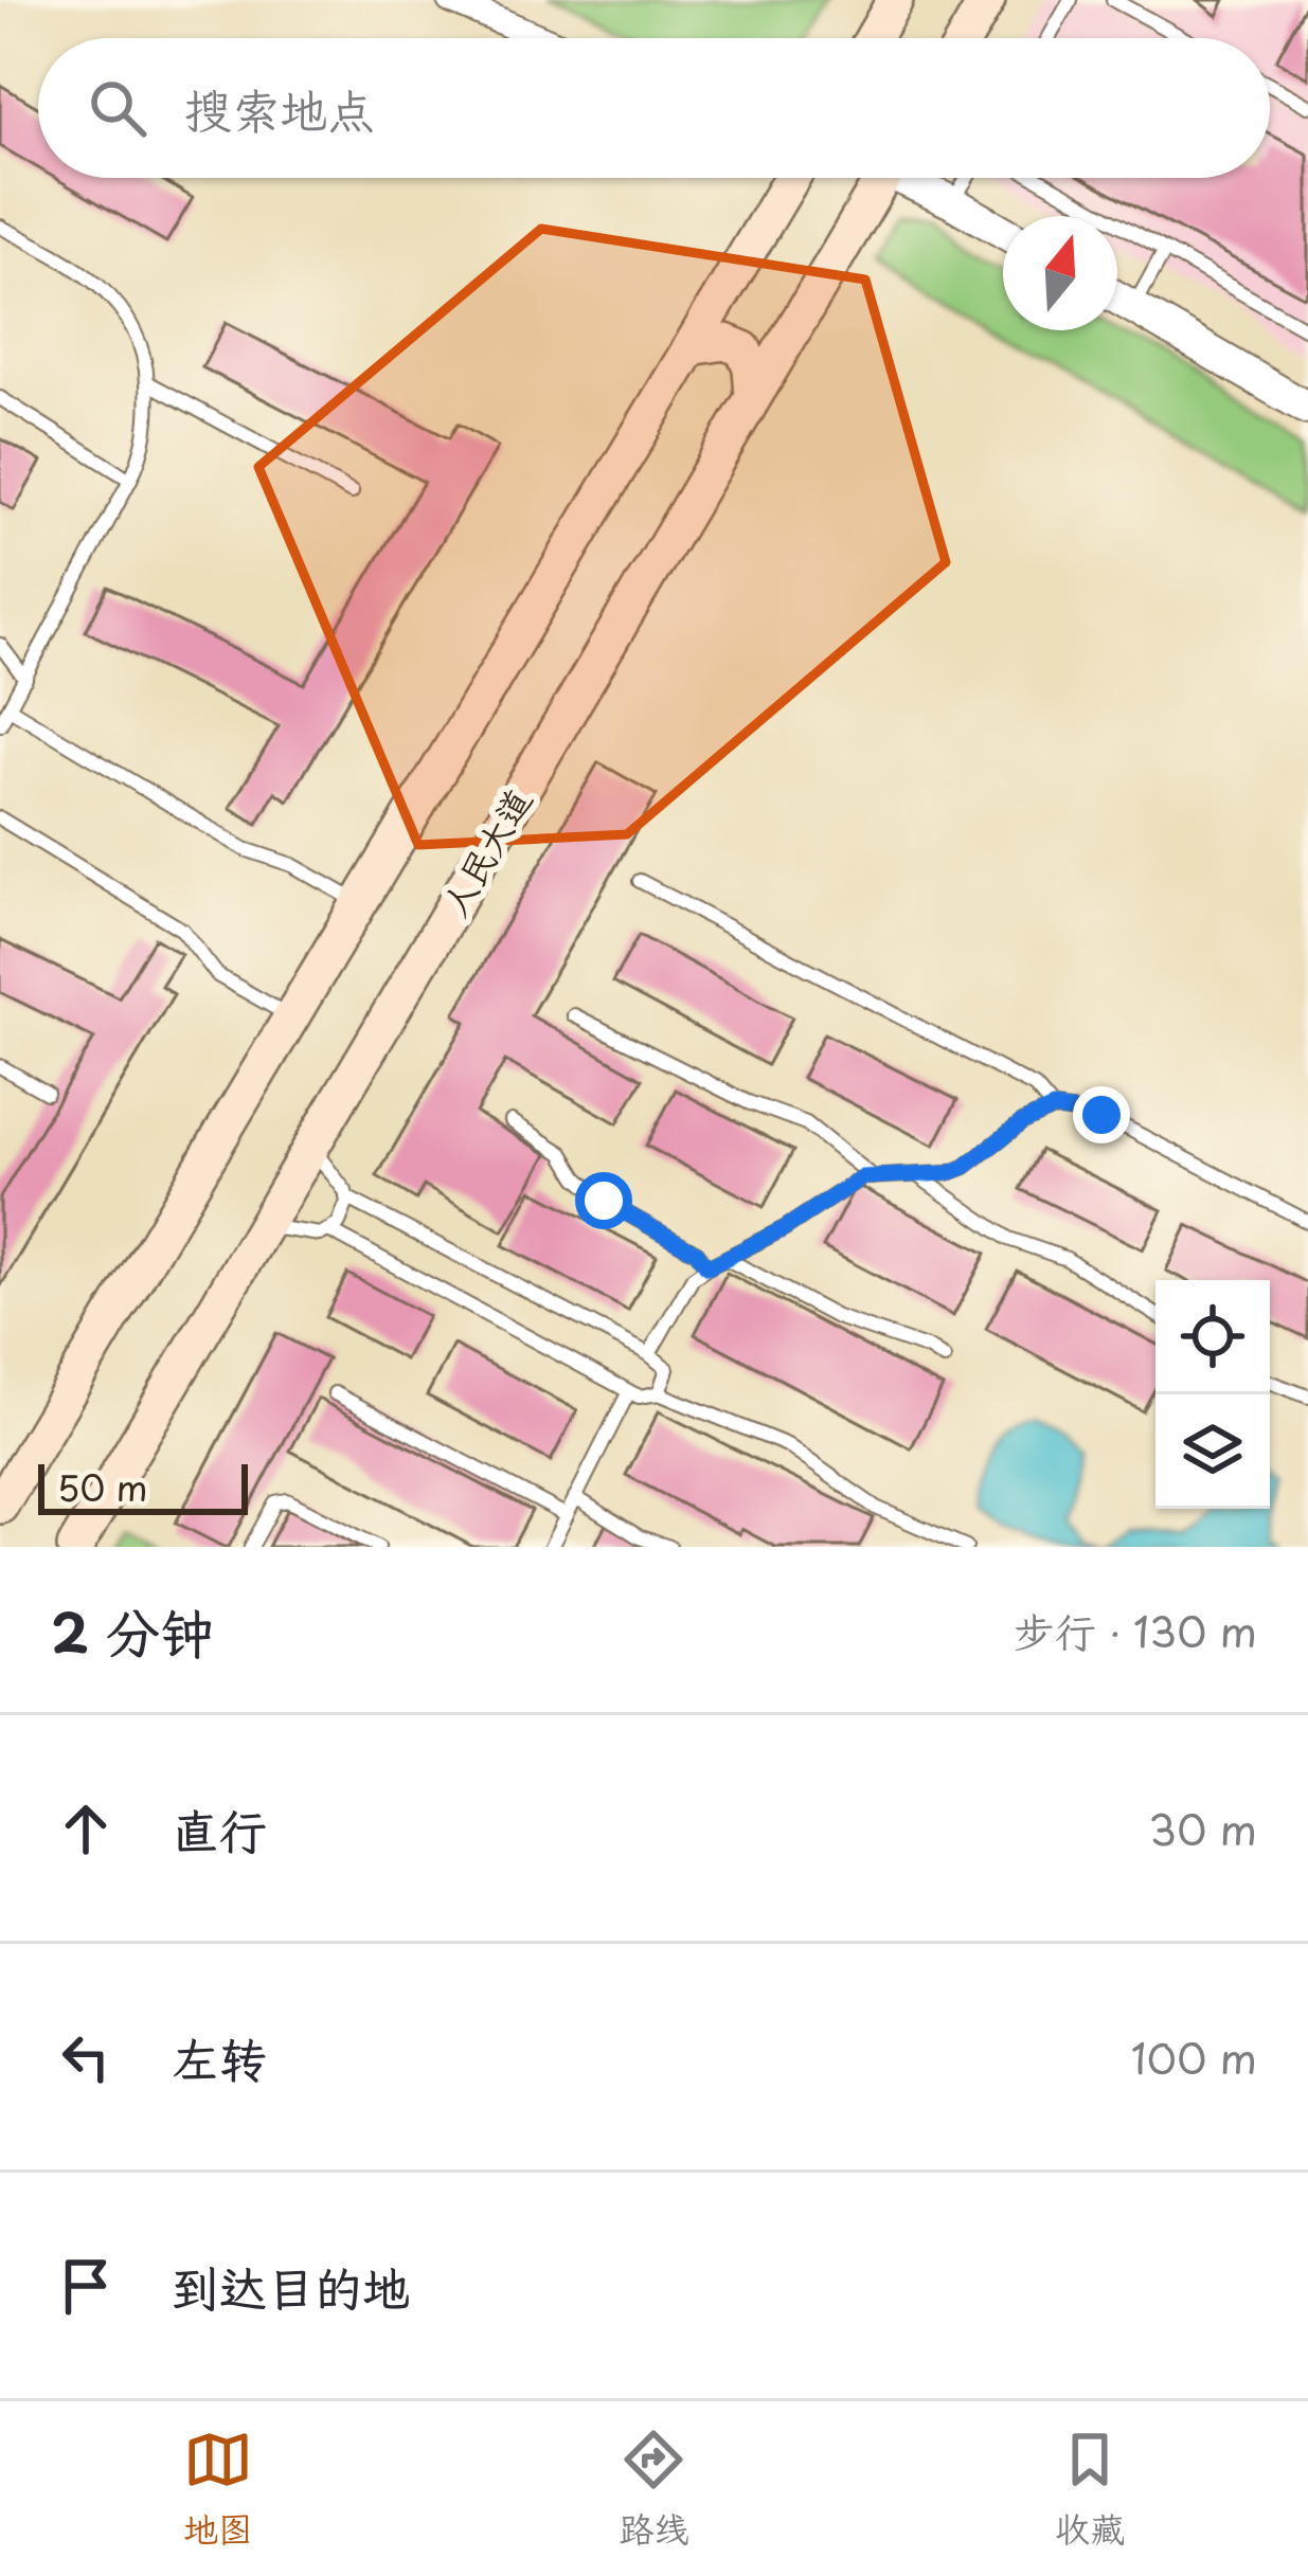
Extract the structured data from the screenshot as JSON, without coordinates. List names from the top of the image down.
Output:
{
  "streets": {
    "main road": ["人民大道"]
  },
  "scale_bar": "50 m",
  "north": "top",
  "page": {
    "search": "搜索地点",
    "scale": "50 m",
    "heading": ["2 分钟", "步行 · 130 m"],
    "list": [
      ["直行", "30 m"],
      ["左转", "100 m"],
      "到达目的地"
    ],
    "nav": ["地图", "路线", "收藏"]
  }
}
